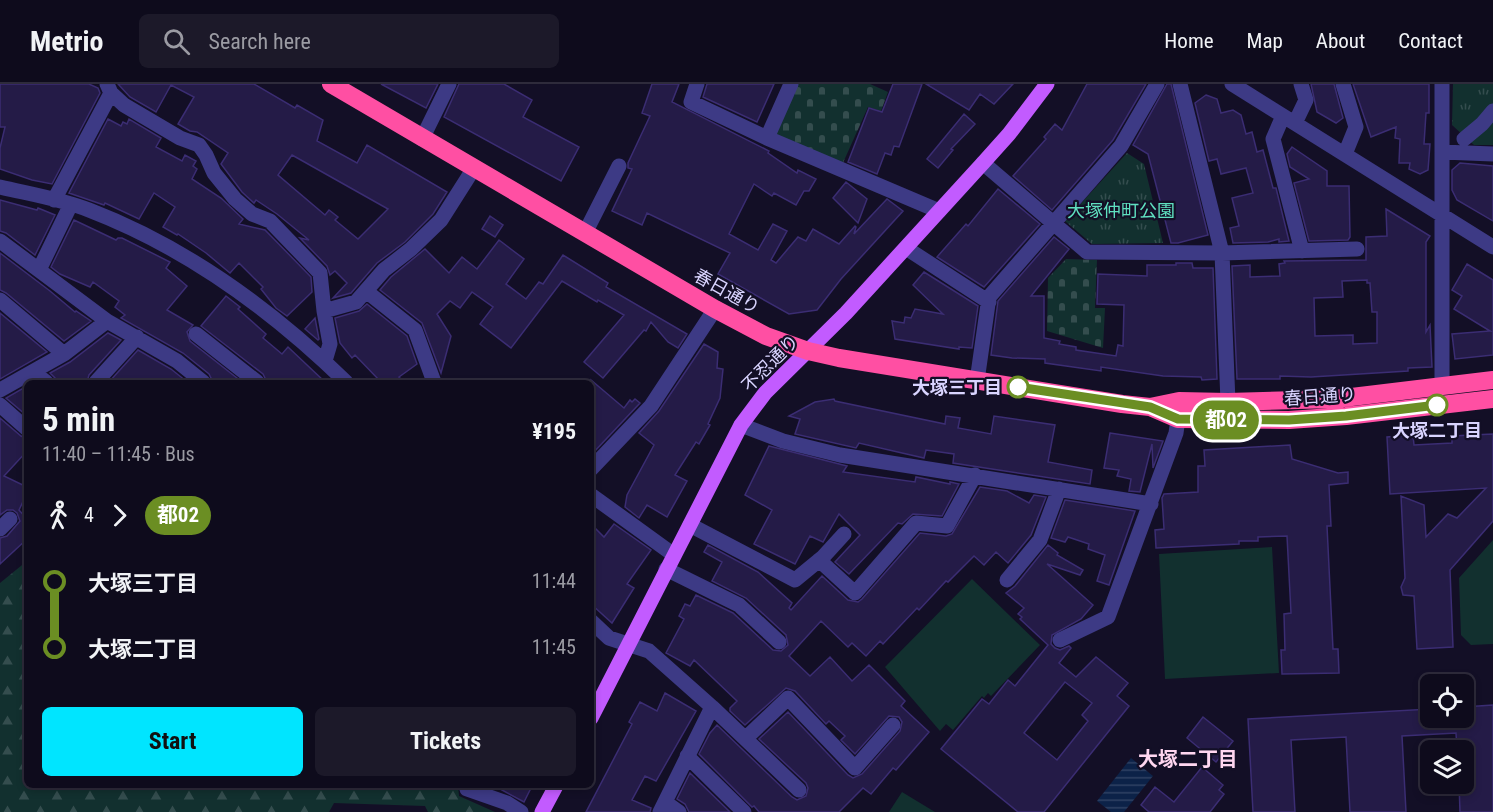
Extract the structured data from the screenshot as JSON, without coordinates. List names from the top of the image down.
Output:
{
  "streets": {
    "highway": ["春日通り"],
    "main road": ["不忍通り"]
  },
  "crossings": [
    ["春日通り", "不忍通り"]
  ],
  "districts": ["大塚二丁目"],
  "parks": ["大塚仲町公園"],
  "places": ["大塚三丁目", "大塚二丁目"],
  "lines": ["bus line 都02"],
  "page": {
    "header": "Metrio",
    "search": "Search here",
    "nav": [
      "Home",
      "Map",
      "About",
      "Contact"
    ],
    "on_map": "都02",
    "heading": ["5 min", "11:40 – 11:45 · Bus", "¥195"],
    "legs": ["4", "都02"],
    "list": [
      {
        "name": "大塚三丁目",
        "value": "11:44"
      },
      {
        "name": "大塚二丁目",
        "value": "11:45"
      }
    ],
    "buttons": ["Start", "Tickets"]
  }
}
